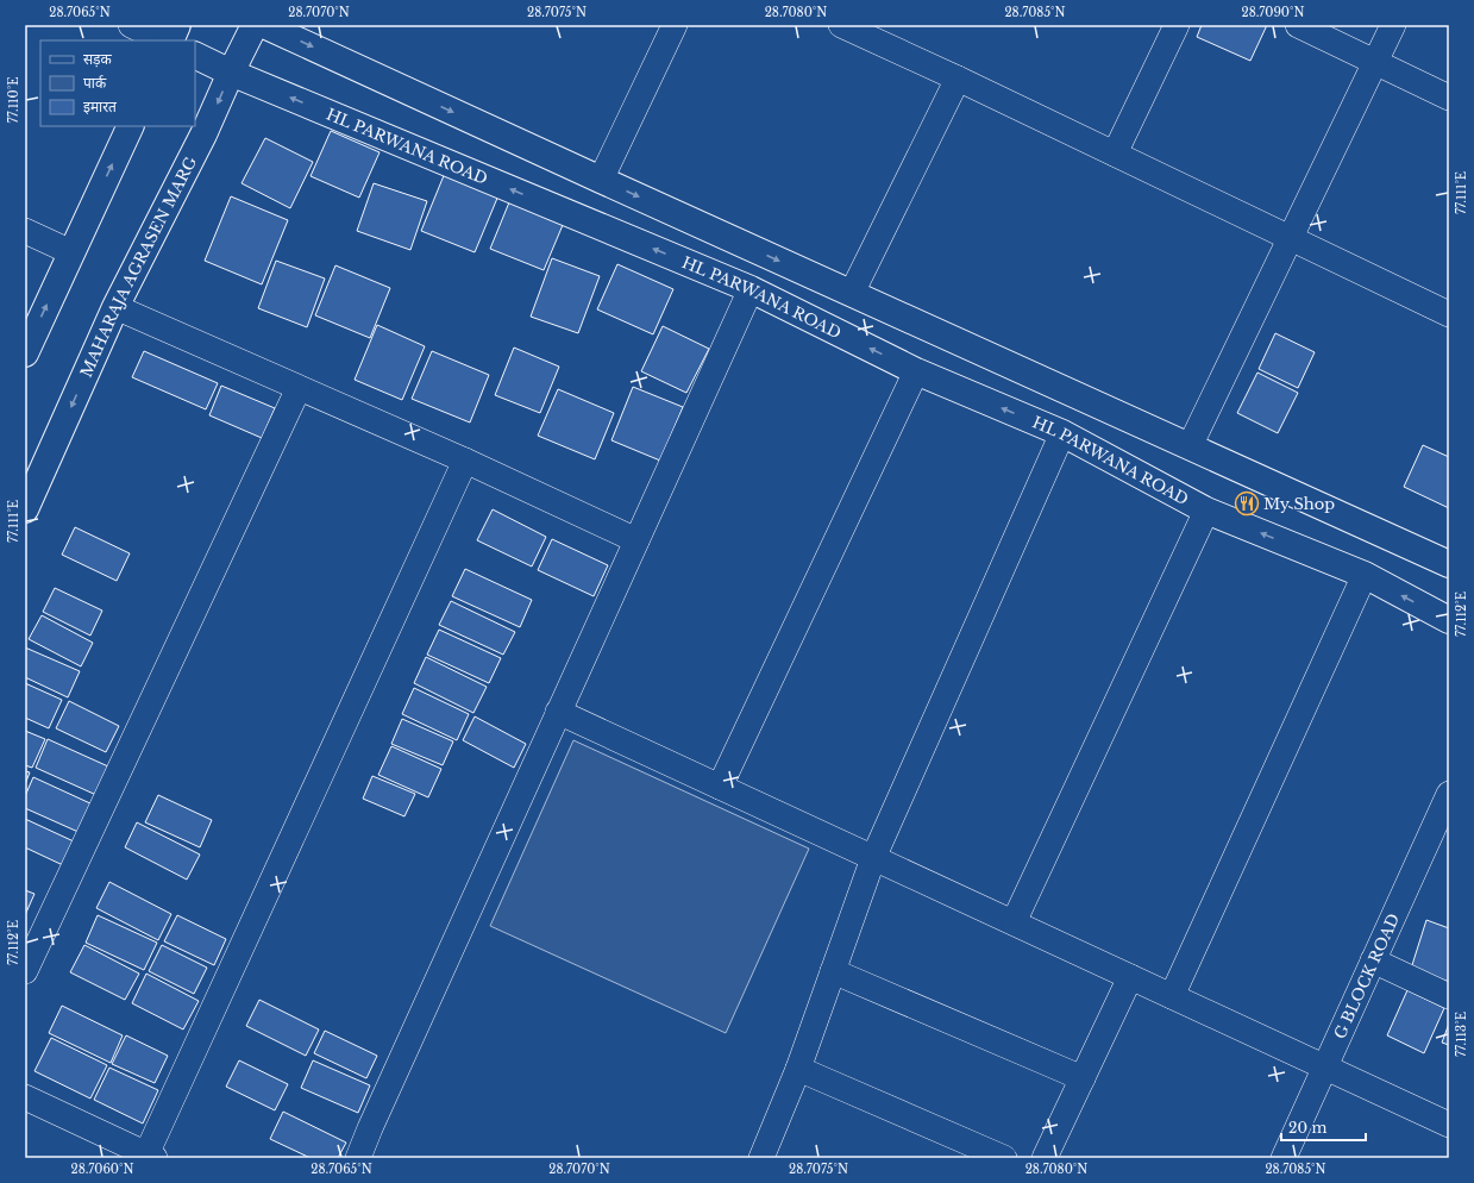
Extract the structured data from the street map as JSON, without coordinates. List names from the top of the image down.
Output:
{
  "streets": {
    "street": ["HL PARWANA ROAD", "MAHARAJA AGRASEN MARG", "G BLOCK ROAD"]
  },
  "crossings": [
    ["HL PARWANA ROAD", "MAHARAJA AGRASEN MARG"]
  ],
  "places": {
    "restaurant": ["My Shop"]
  },
  "legend": ["सड़क", "पार्क", "इमारत"],
  "scale_bar": "20 m",
  "coordinates": [
    "28.7065°N",
    "28.7070°N",
    "28.7075°N",
    "28.7080°N",
    "28.7085°N",
    "28.7090°N",
    "77.110°E",
    "77.111°E",
    "77.112°E",
    "77.113°E",
    "28.7060°N"
  ]
}
